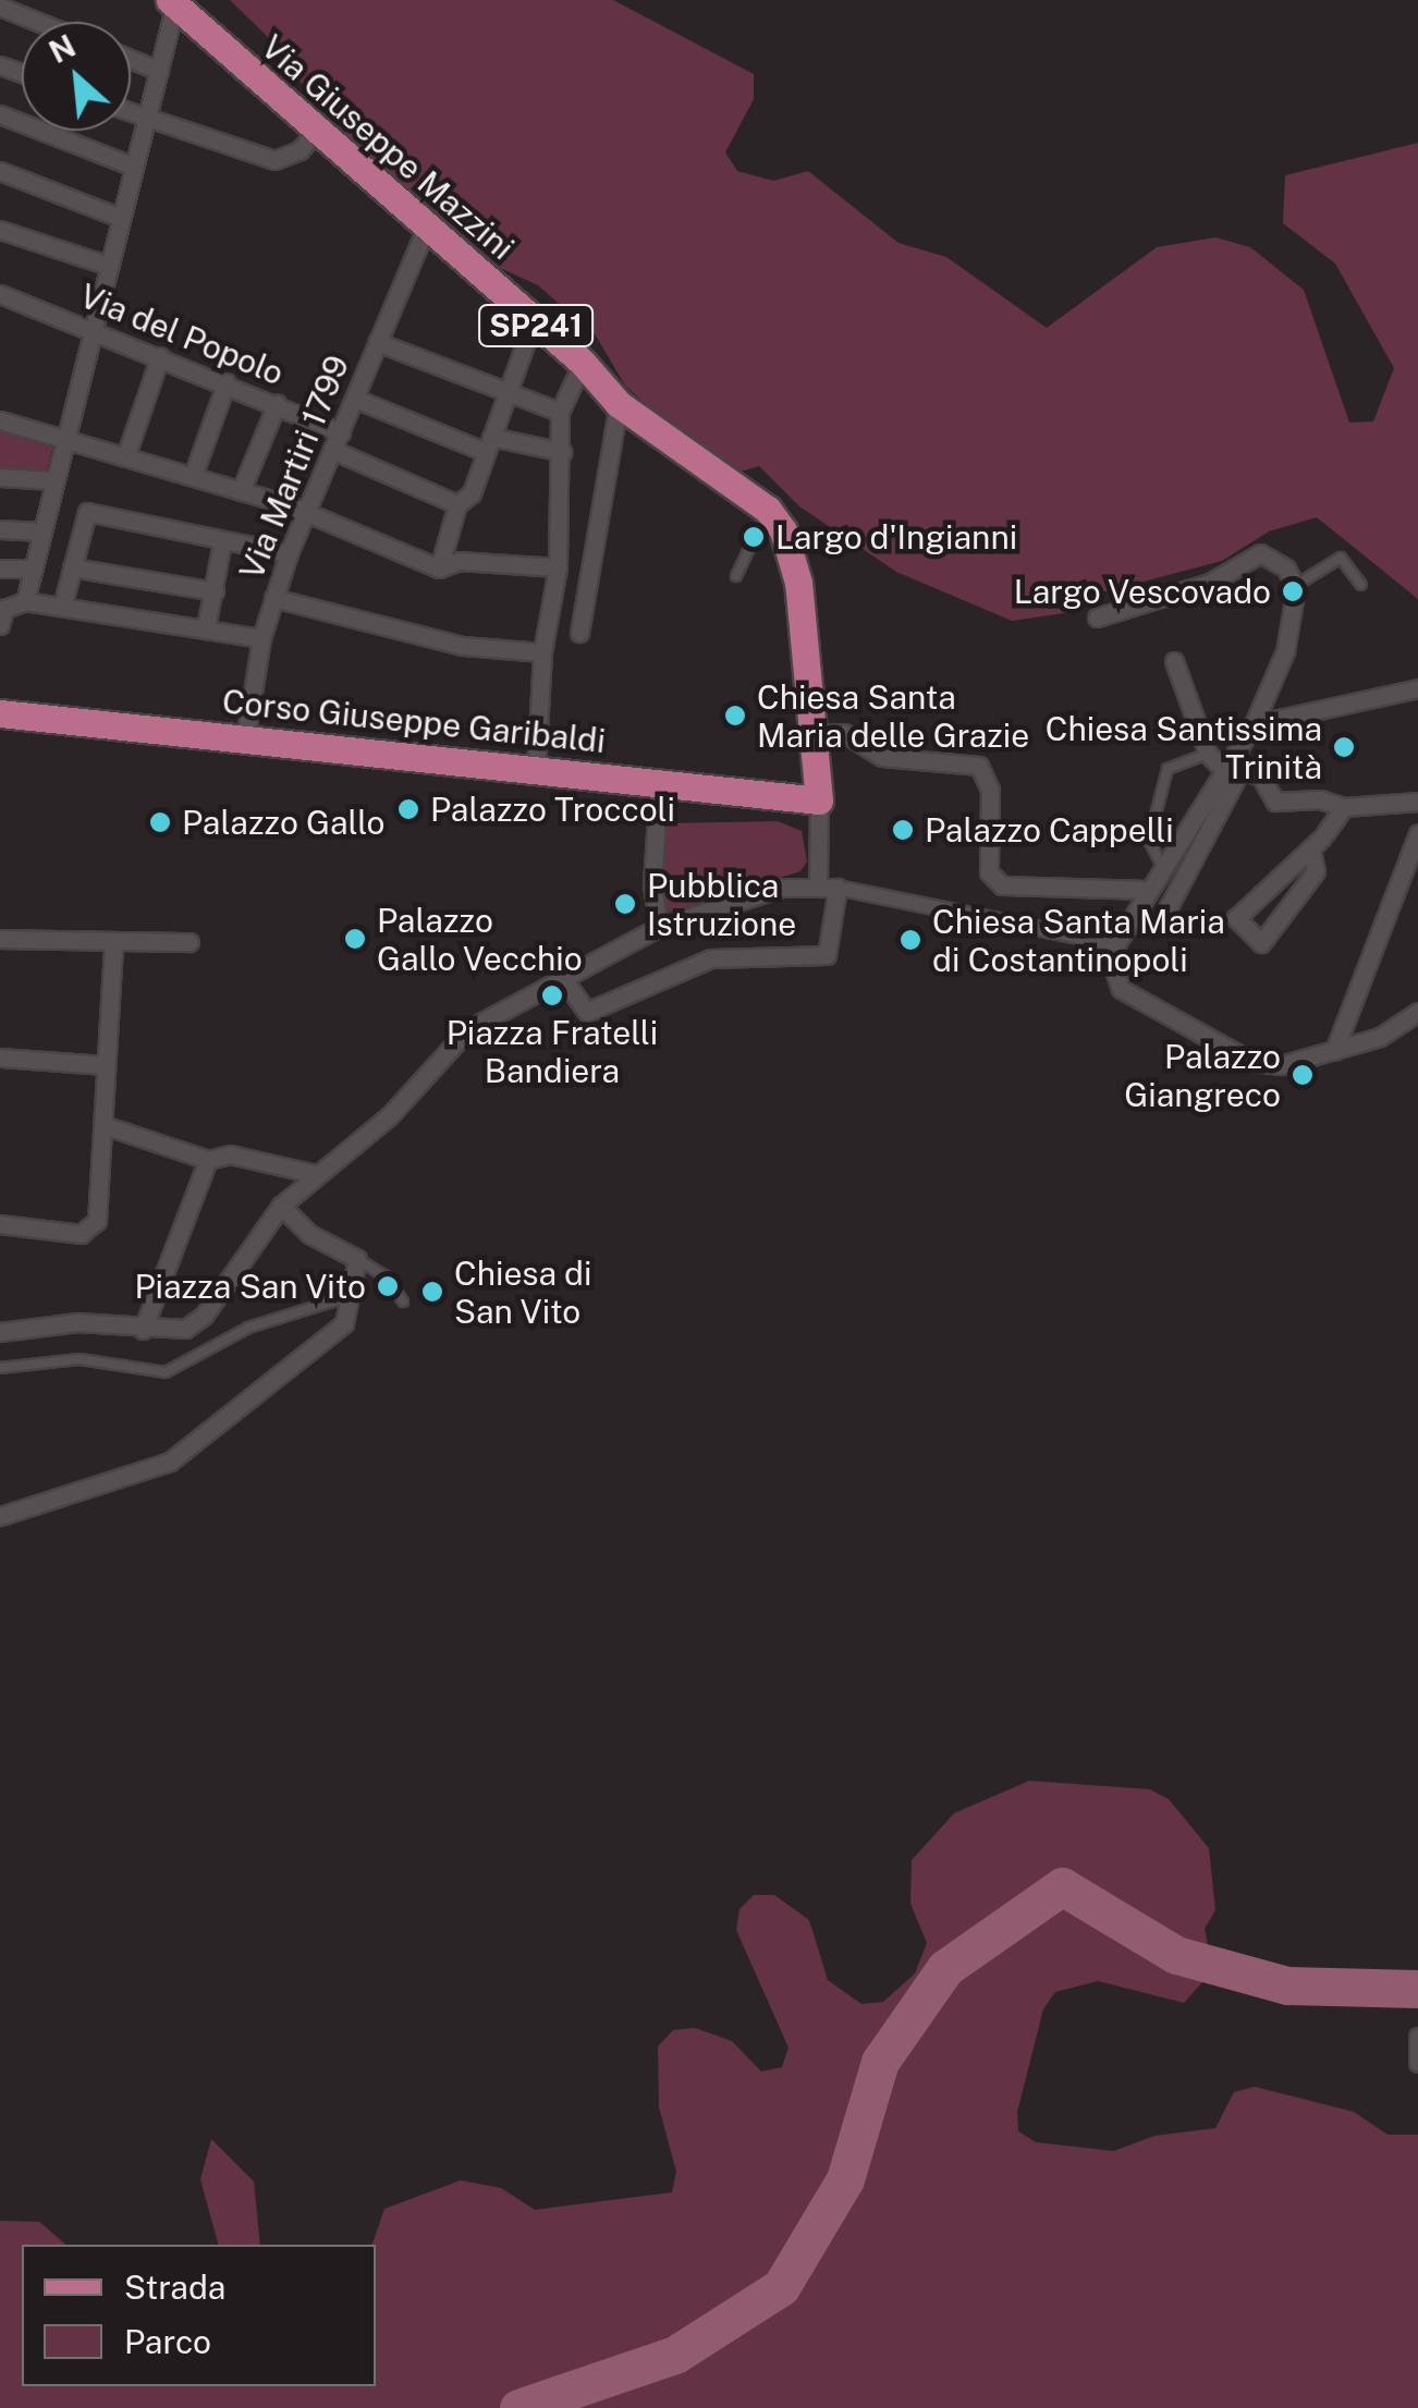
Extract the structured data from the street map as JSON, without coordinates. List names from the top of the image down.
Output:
{
  "streets": {
    "main road": ["Via Giuseppe Mazzini", "SP241", "Corso Giuseppe Garibaldi"],
    "street": ["Via del Popolo", "Via Martiri 1799"]
  },
  "crossings": [
    ["Via Giuseppe Mazzini", "Via Martiri 1799"],
    ["Via del Popolo", "Via Martiri 1799"],
    ["Via Martiri 1799", "Corso Giuseppe Garibaldi"]
  ],
  "places": [
    "Largo d'Ingianni",
    "Largo Vescovado",
    "Chiesa Santa Maria delle Grazie",
    "Chiesa Santissima Trinità",
    "Palazzo Troccoli",
    "Palazzo Gallo",
    "Palazzo Cappelli",
    "Pubblica Istruzione",
    "Palazzo Gallo Vecchio",
    "Chiesa Santa Maria di Costantinopoli",
    "Piazza Fratelli Bandiera",
    "Palazzo Giangreco",
    "Piazza San Vito",
    "Chiesa di San Vito"
  ],
  "legend": ["Strada", "Parco"],
  "north": "top left"
}
